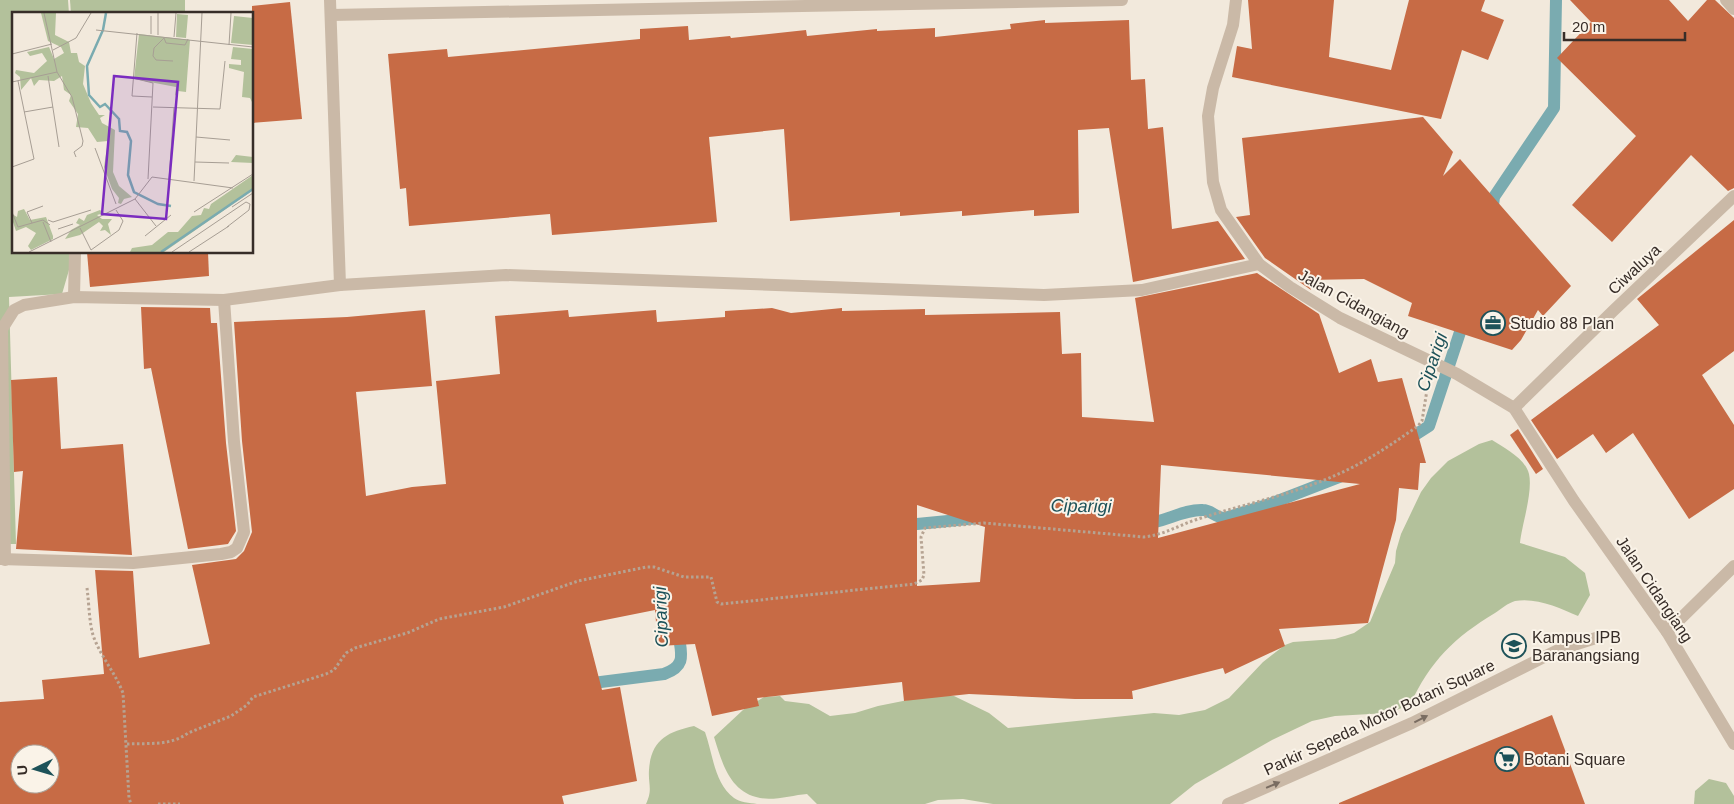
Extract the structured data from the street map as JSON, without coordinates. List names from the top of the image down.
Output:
{
  "streets": {
    "street": ["Ciwaluya", "Jalan Cidangiang", "Parkir Sepeda Motor Botani Square"]
  },
  "crossings": [
    ["Ciwaluya", "Jalan Cidangiang"]
  ],
  "one_way": ["Parkir Sepeda Motor Botani Square"],
  "water": ["Ciparigi"],
  "places": {
    "office": ["Studio 88 Plan"],
    "school or university": ["Kampus IPB Baranangsiang"],
    "supermarket": ["Botani Square"]
  },
  "scale_bar": "20 m",
  "north": "left"
}
